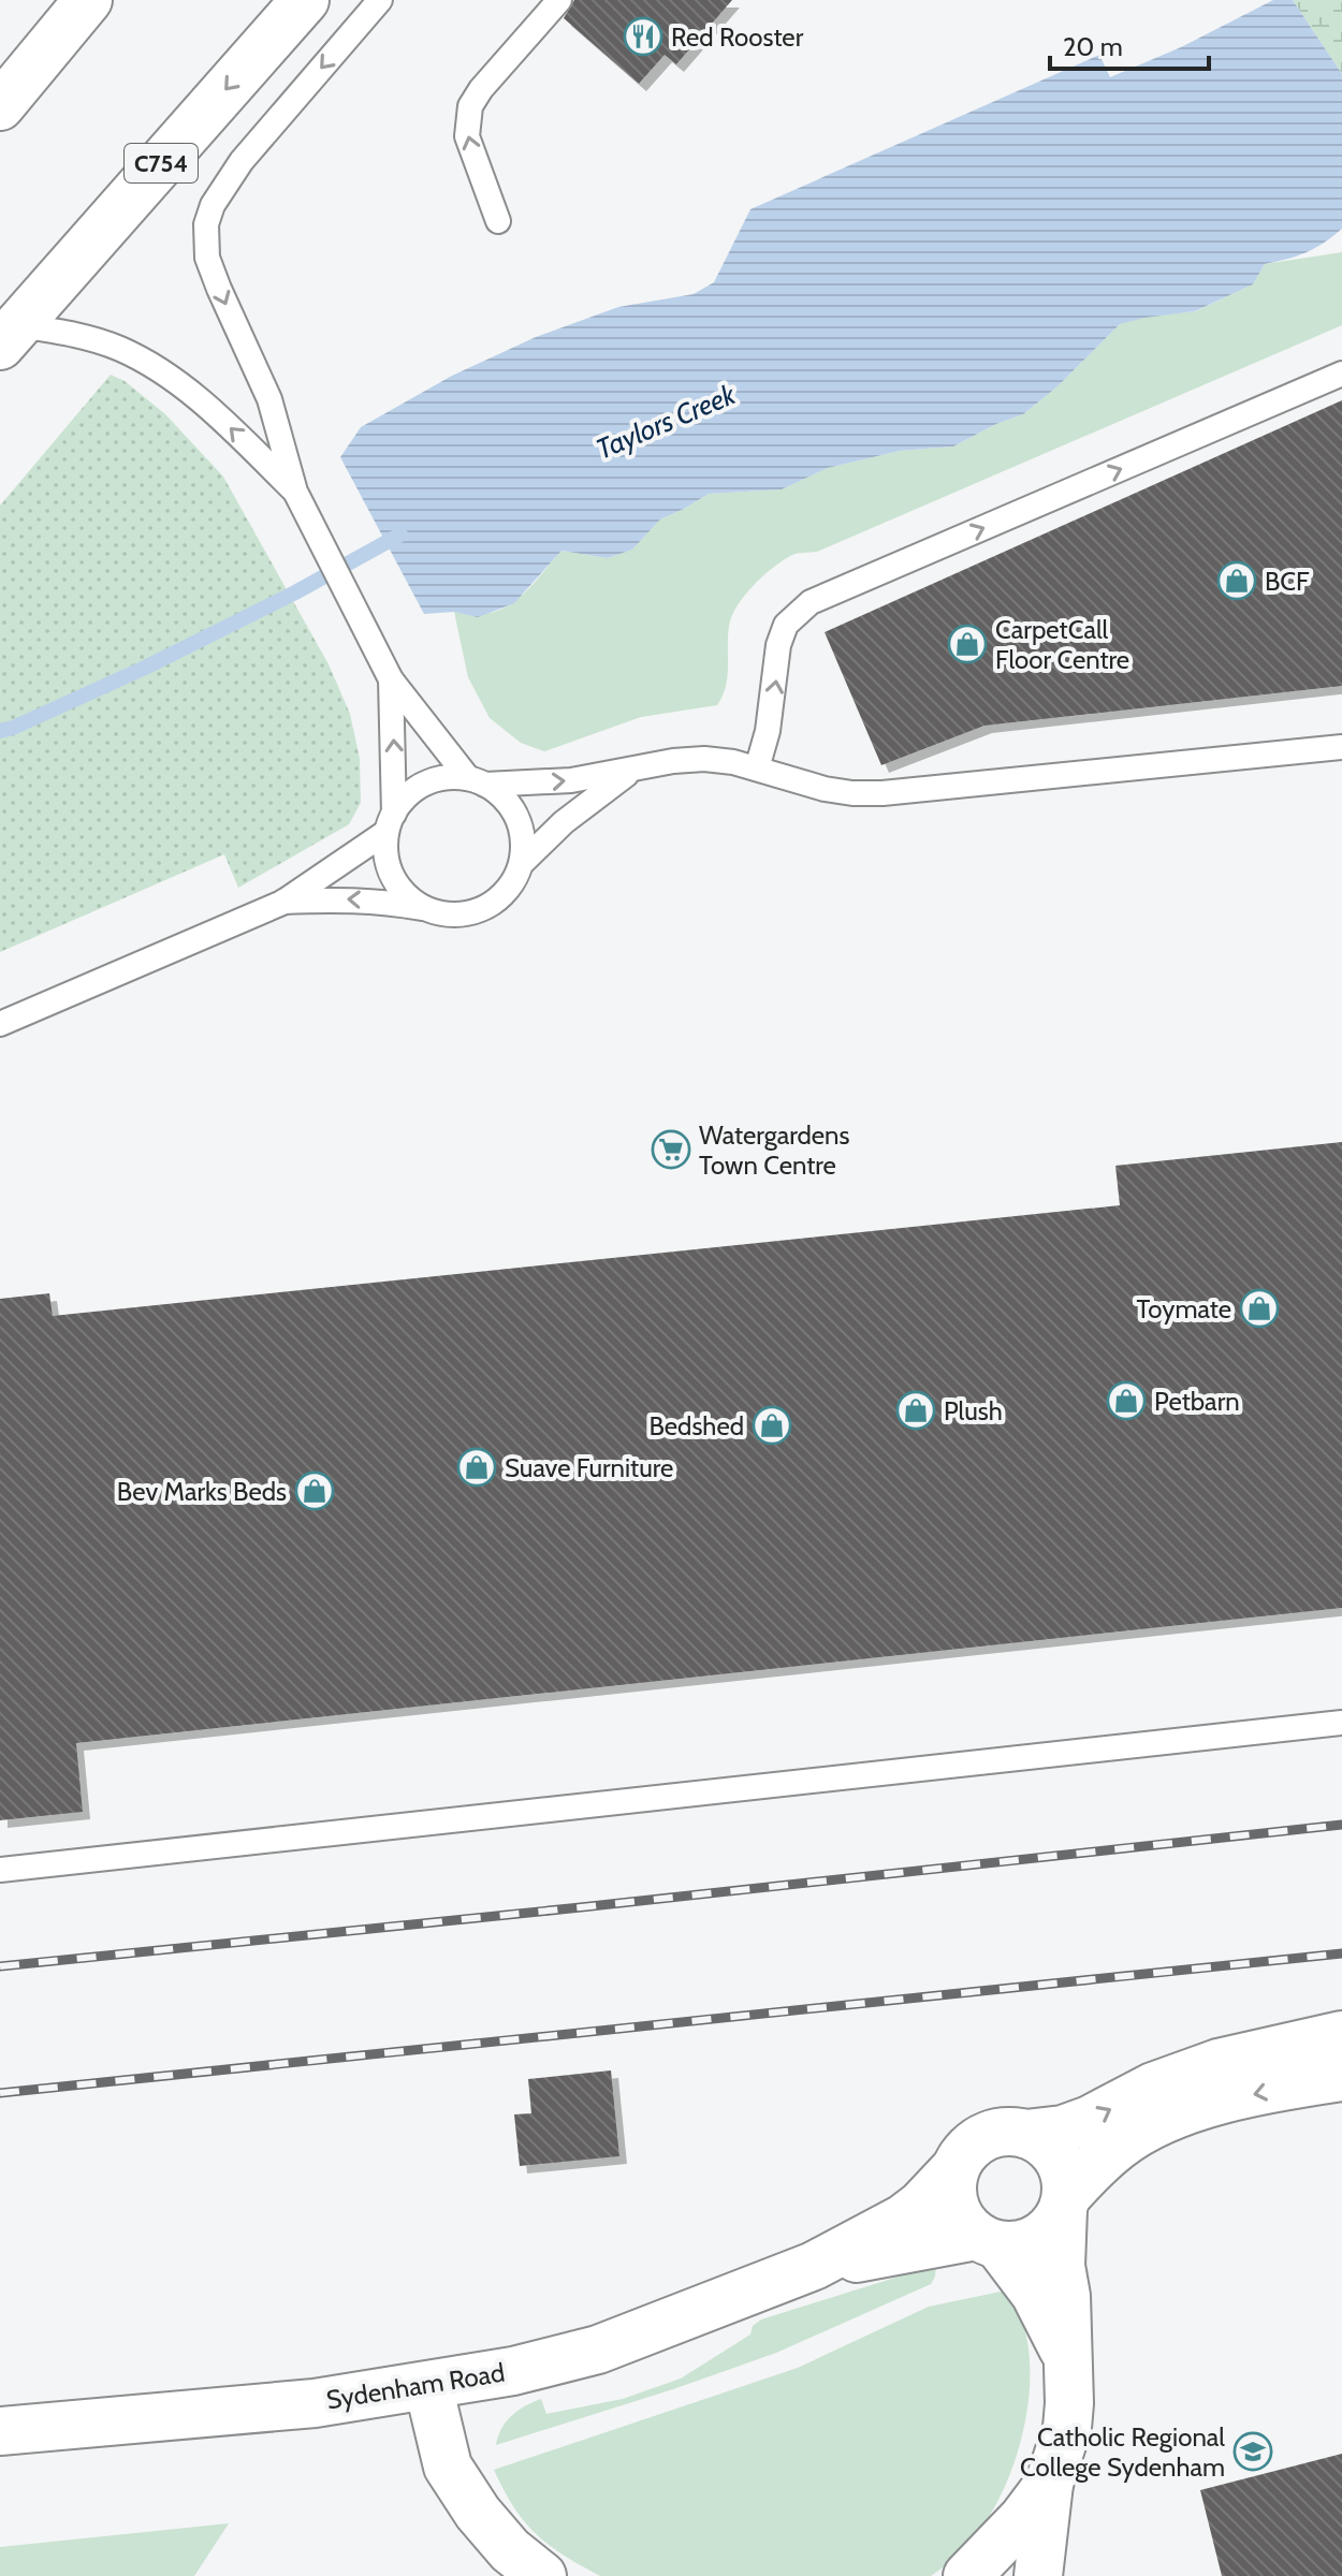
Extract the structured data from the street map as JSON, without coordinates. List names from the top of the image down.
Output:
{
  "streets": {
    "main road": ["C754", "Sydenham Road"]
  },
  "water": ["Taylors Creek"],
  "places": {
    "restaurant": ["Red Rooster"],
    "shop": [
      "BCF",
      "CarpetCall Floor Centre",
      "Toymate",
      "Petbarn",
      "Plush",
      "Bedshed",
      "Suave Furniture",
      "Bev Marks Beds"
    ],
    "supermarket": ["Watergardens Town Centre"],
    "school or university": ["Catholic Regional College Sydenham"]
  },
  "scale_bar": "20 m"
}
